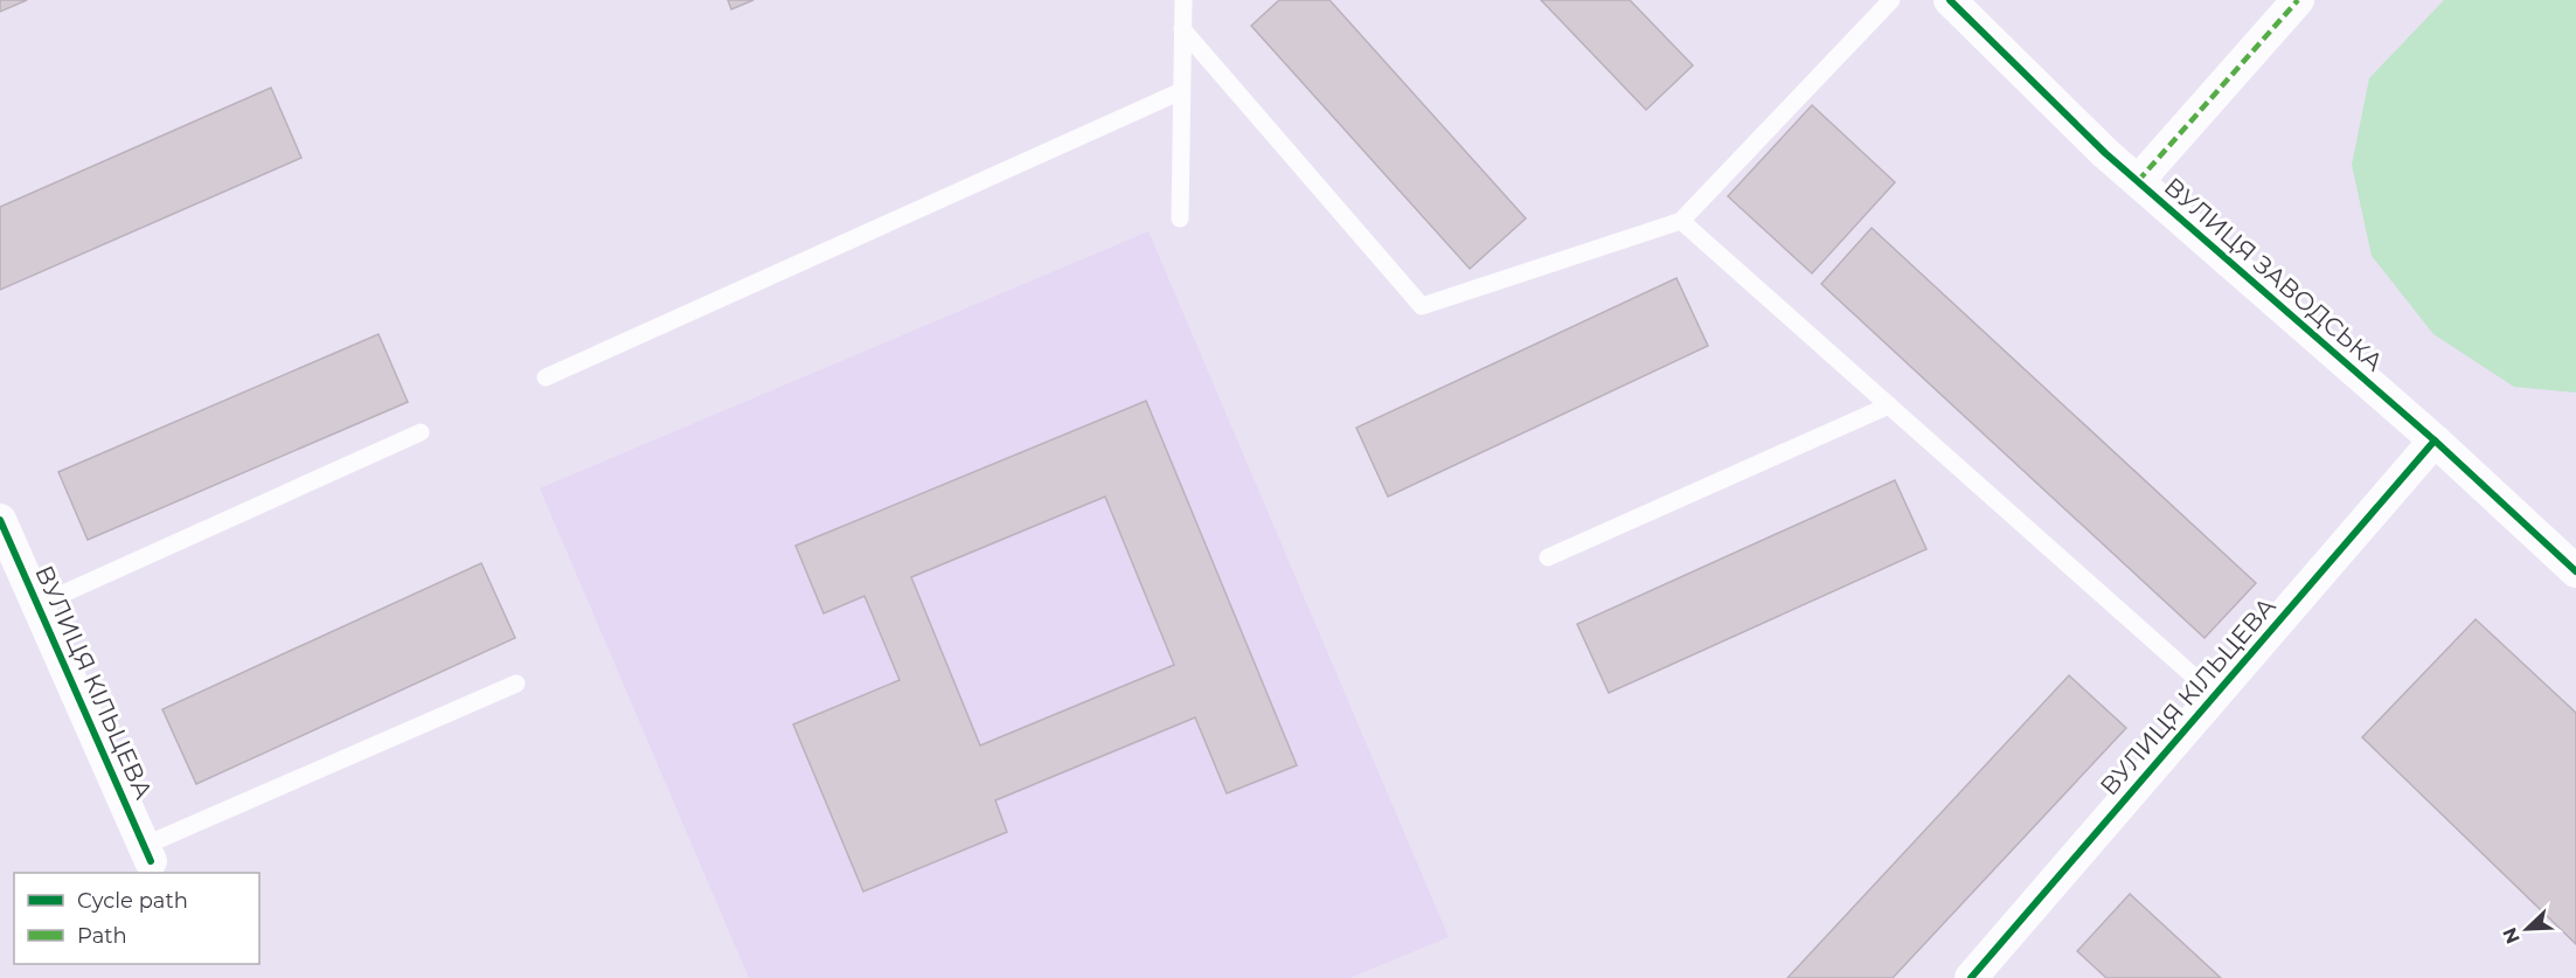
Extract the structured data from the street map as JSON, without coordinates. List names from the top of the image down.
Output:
{
  "streets": {
    "street": ["ВУЛИЦЯ ЗАВОДСЬКА", "ВУЛИЦЯ КІЛЬЦЕВА"]
  },
  "crossings": [
    ["ВУЛИЦЯ ЗАВОДСЬКА", "ВУЛИЦЯ КІЛЬЦЕВА"]
  ],
  "legend": ["Cycle path", "Path"],
  "north": "bottom left"
}
